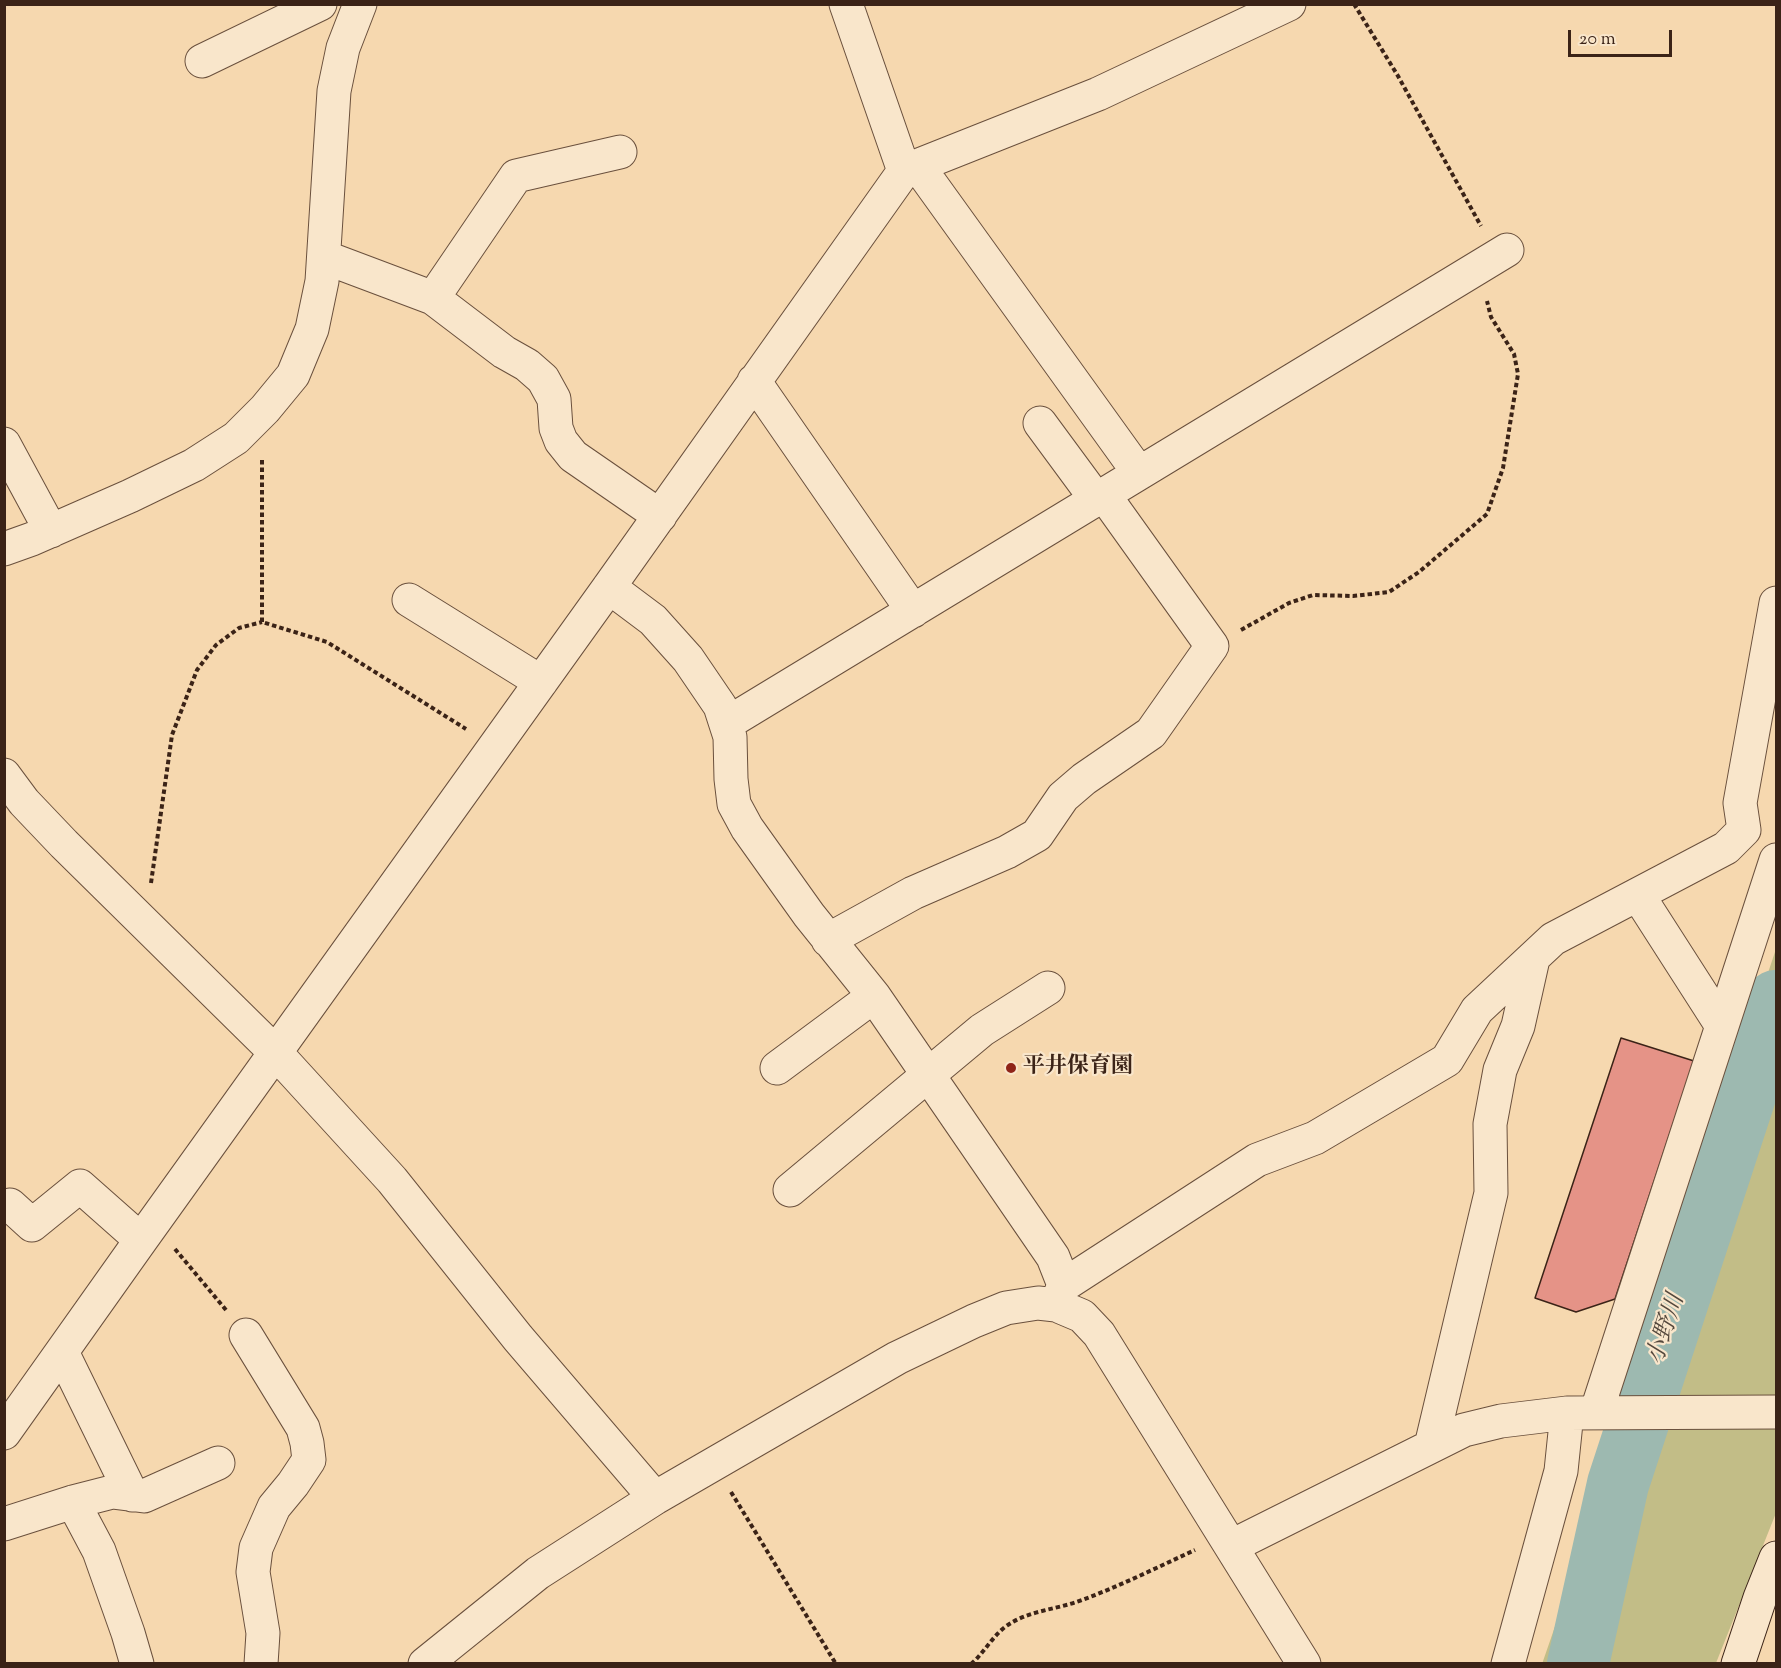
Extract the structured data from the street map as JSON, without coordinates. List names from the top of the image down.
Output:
{
  "water": ["小野川"],
  "places": ["平井保育園"],
  "scale_bar": "20 m"
}
